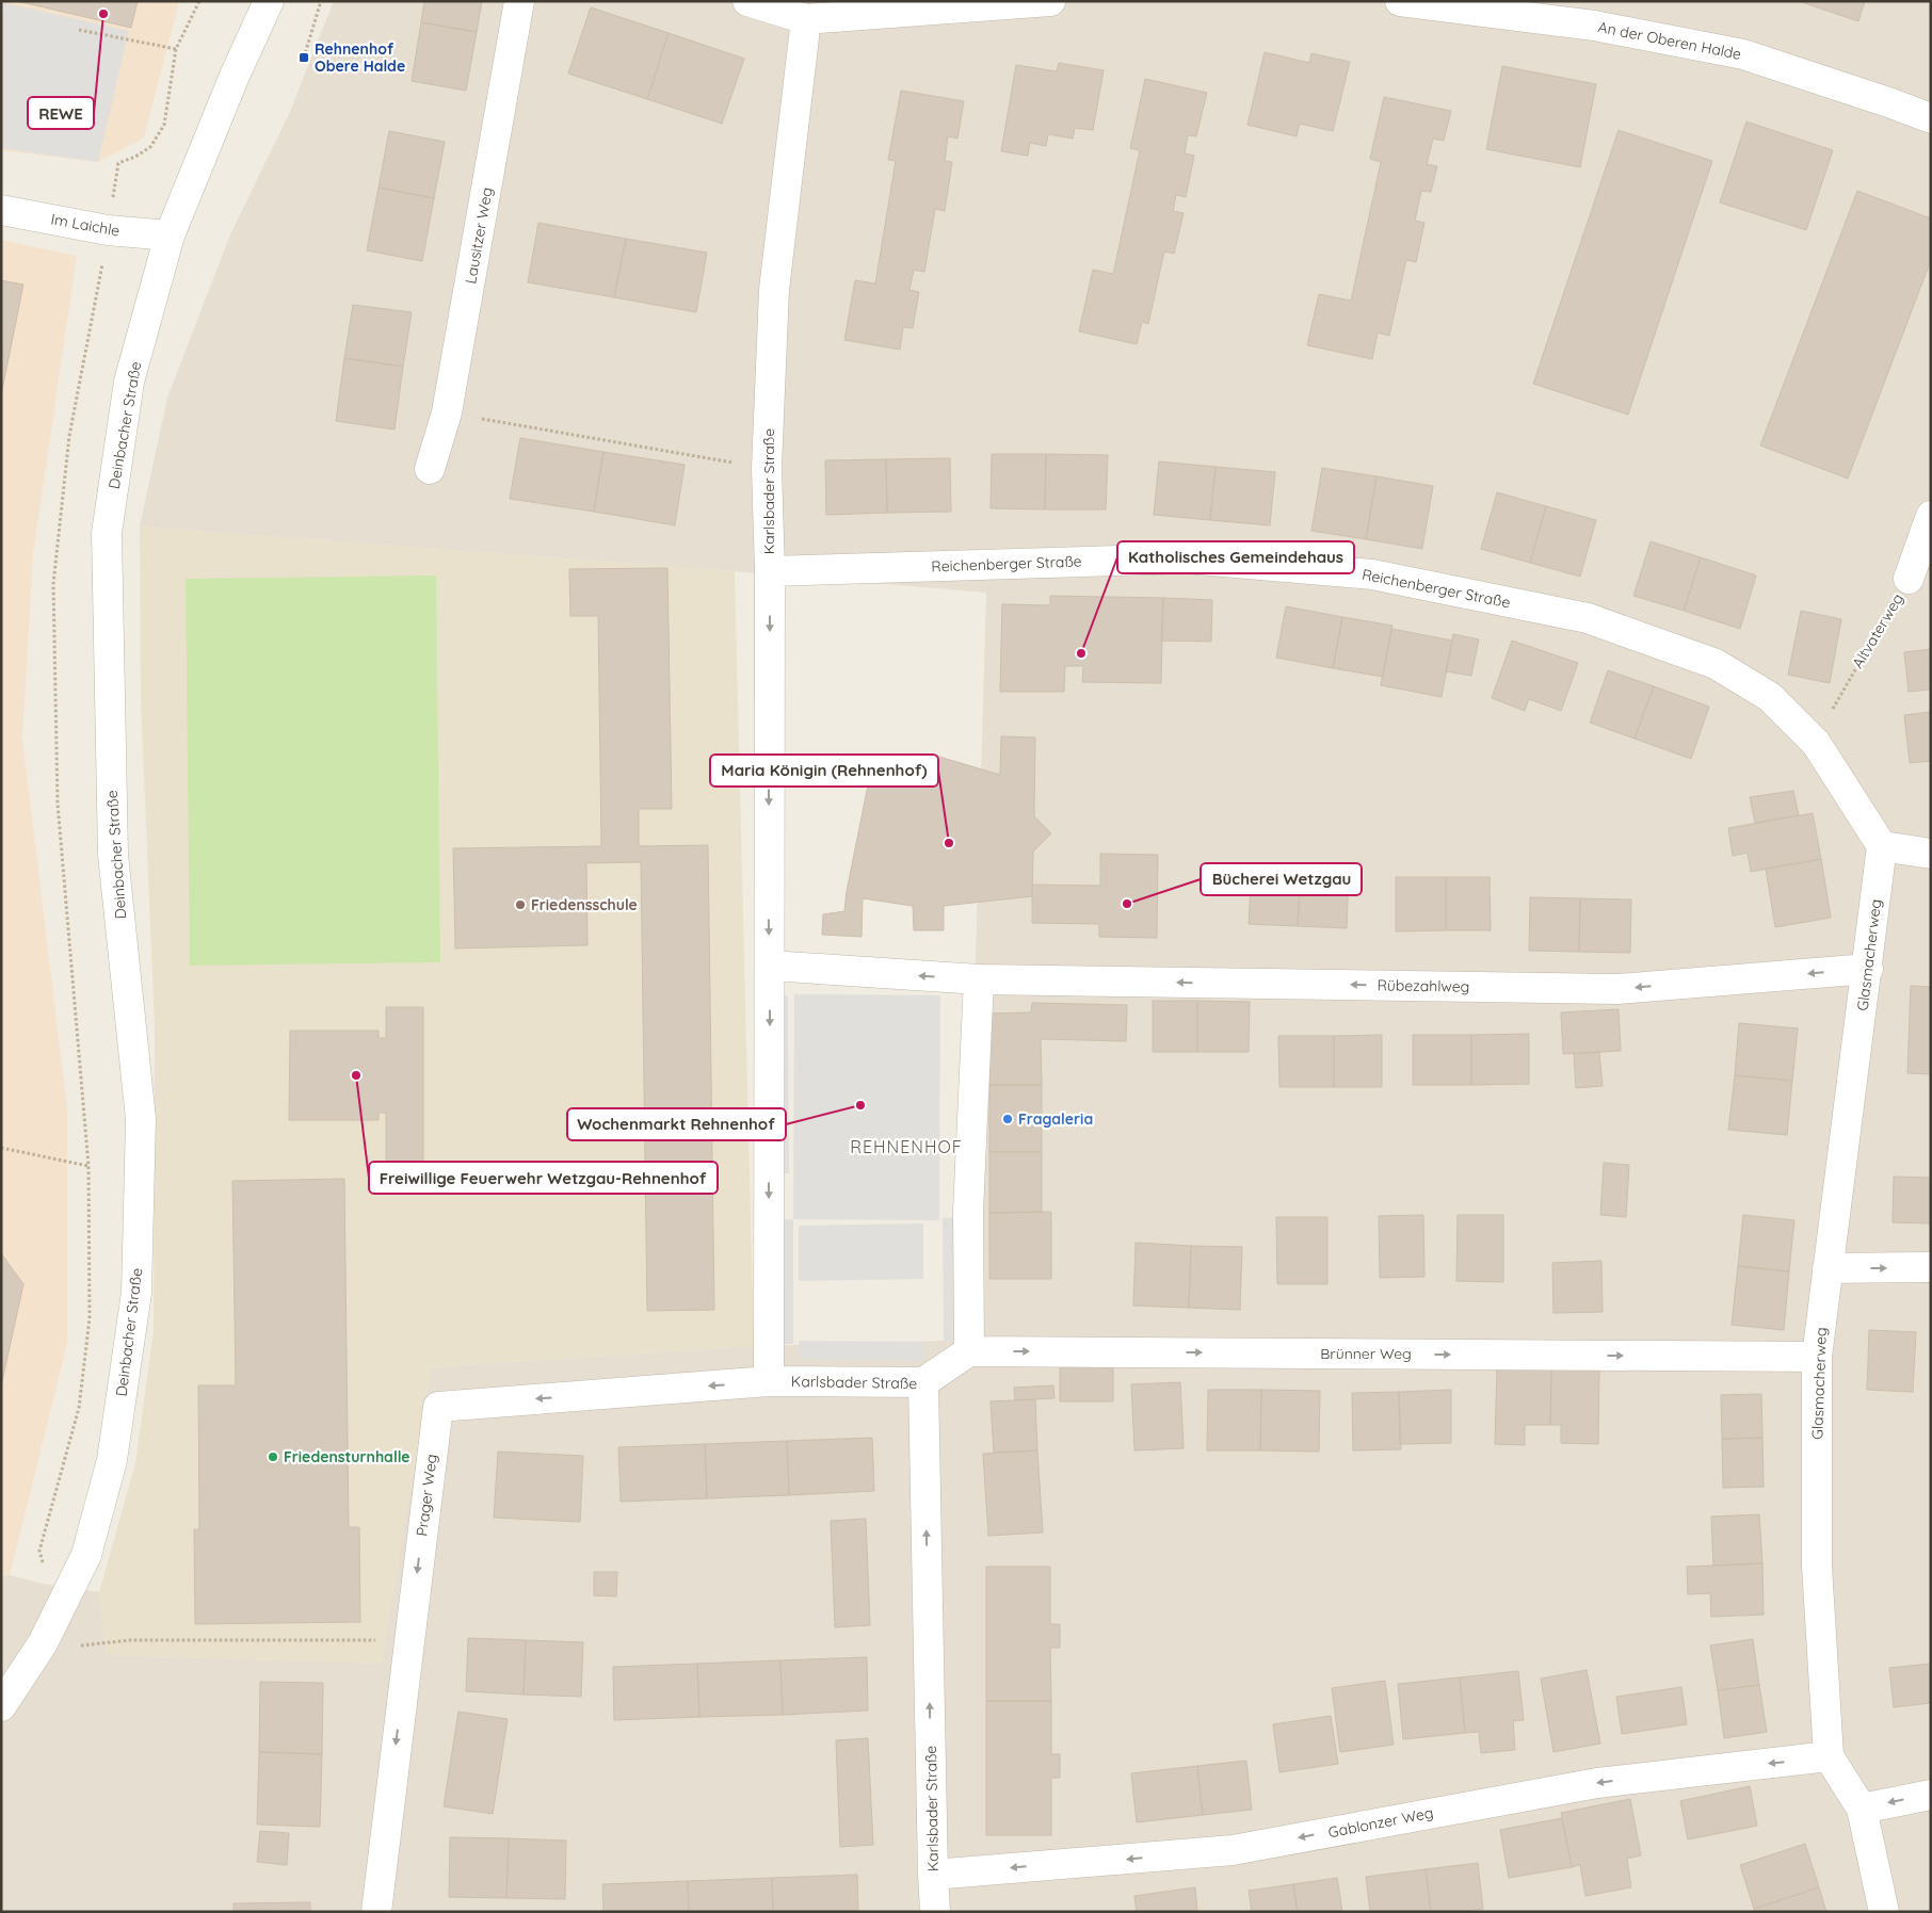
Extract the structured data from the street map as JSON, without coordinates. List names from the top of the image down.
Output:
{
  "streets": {
    "street": [
      "An der Oberen Halde",
      "Im Laichle",
      "Lausitzer Weg",
      "Deinbacher Straße",
      "Karlsbader Straße",
      "Reichenberger Straße",
      "Altvaterweg",
      "Glasmacherweg",
      "Rübezahlweg",
      "Brünner Weg",
      "Prager Weg",
      "Gablonzer Weg"
    ]
  },
  "crossings": [
    ["Im Laichle", "Deinbacher Straße"],
    ["Karlsbader Straße", "Reichenberger Straße"],
    ["Karlsbader Straße", "Prager Weg"],
    ["Karlsbader Straße", "Gablonzer Weg"],
    ["Reichenberger Straße", "Altvaterweg"],
    ["Reichenberger Straße", "Glasmacherweg"],
    ["Glasmacherweg", "Rübezahlweg"],
    ["Glasmacherweg", "Brünner Weg"],
    ["Glasmacherweg", "Gablonzer Weg"]
  ],
  "one_way": ["Rübezahlweg", "Brünner Weg", "Gablonzer Weg"],
  "districts": ["REHNENHOF"],
  "places": {
    "other": [
      "REWE",
      "Katholisches Gemeindehaus",
      "Maria Königin (Rehnenhof)",
      "Bücherei Wetzgau",
      "Friedensschule",
      "Freiwillige Feuerwehr Wetzgau-Rehnenhof",
      "Wochenmarkt Rehnenhof",
      "Fragaleria",
      "Friedensturnhalle"
    ],
    "transit": ["Rehnenhof Obere Halde"]
  }
}
